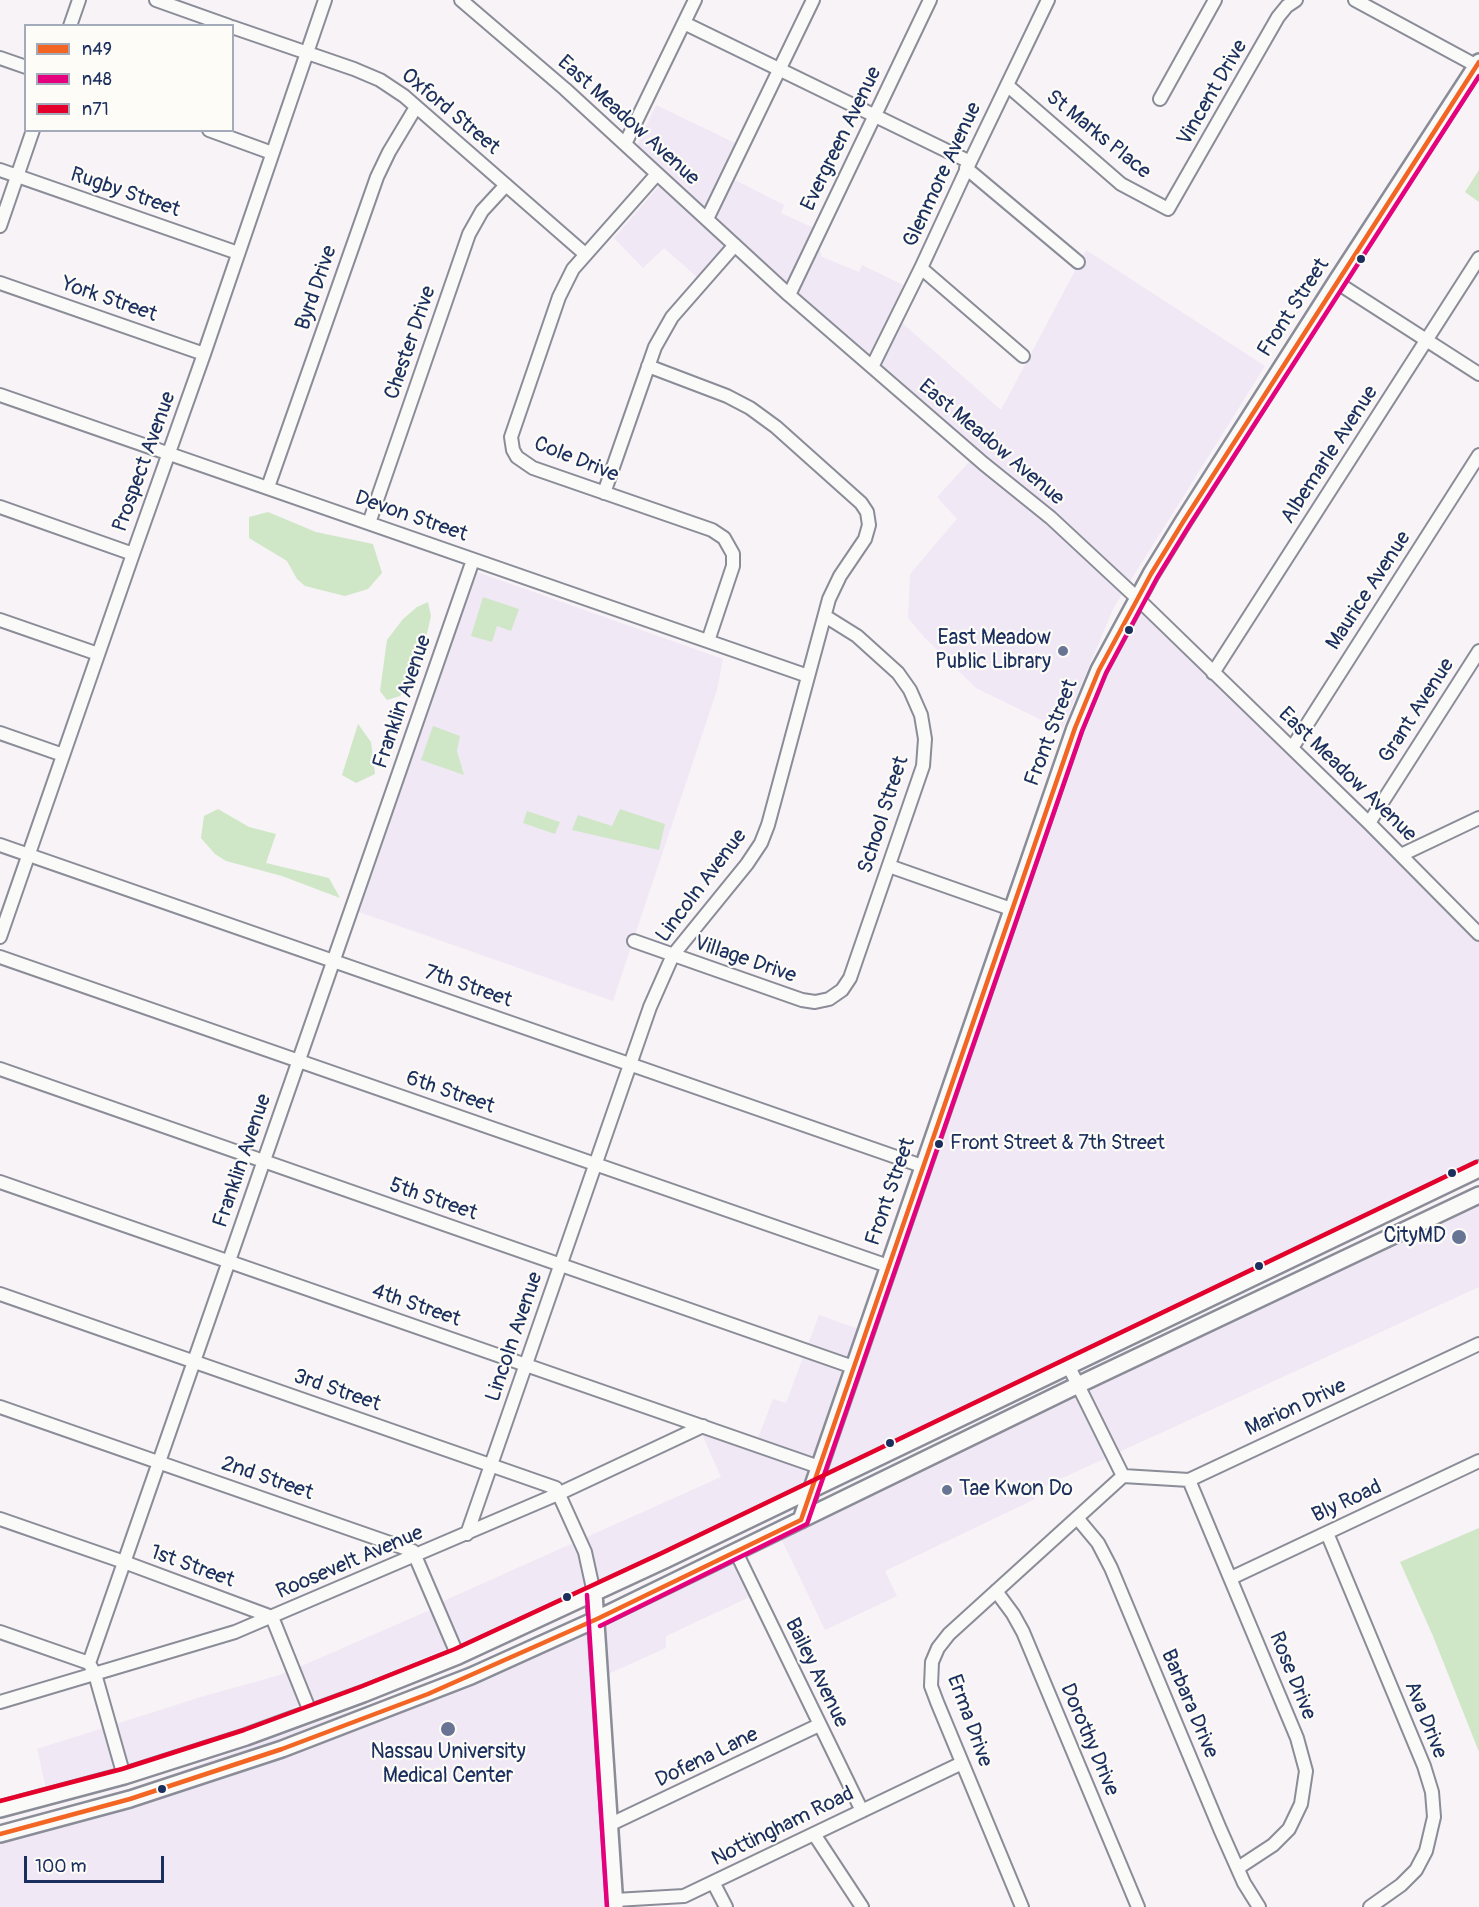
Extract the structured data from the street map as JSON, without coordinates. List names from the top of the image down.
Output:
{
  "streets": {
    "main road": ["Front Street"],
    "street": [
      "Vincent Drive",
      "Oxford Street",
      "East Meadow Avenue",
      "St Marks Place",
      "Evergreen Avenue",
      "Glenmore Avenue",
      "Rugby Street",
      "Byrd Drive",
      "York Street",
      "Chester Drive",
      "Albemarle Avenue",
      "Cole Drive",
      "Prospect Avenue",
      "Devon Street",
      "Maurice Avenue",
      "Franklin Avenue",
      "Grant Avenue",
      "School Street",
      "Lincoln Avenue",
      "Village Drive",
      "7th Street",
      "6th Street",
      "5th Street",
      "4th Street",
      "3rd Street",
      "Marion Drive",
      "2nd Street",
      "Bly Road",
      "Roosevelt Avenue",
      "1st Street",
      "Bailey Avenue",
      "Rose Drive",
      "Barbara Drive",
      "Ava Drive",
      "Erma Drive",
      "Dorothy Drive",
      "Dofena Lane",
      "Nottingham Road"
    ]
  },
  "crossings": [
    ["Vincent Drive", "St Marks Place"],
    ["Oxford Street", "Byrd Drive"],
    ["Oxford Street", "Chester Drive"],
    ["Oxford Street", "Cole Drive"],
    ["Oxford Street", "Prospect Avenue"],
    ["East Meadow Avenue", "Evergreen Avenue"],
    ["East Meadow Avenue", "Glenmore Avenue"],
    ["East Meadow Avenue", "Front Street"],
    ["East Meadow Avenue", "Albemarle Avenue"],
    ["East Meadow Avenue", "Cole Drive"],
    ["East Meadow Avenue", "Maurice Avenue"],
    ["East Meadow Avenue", "Grant Avenue"],
    ["St Marks Place", "Glenmore Avenue"],
    ["Rugby Street", "Prospect Avenue"],
    ["Byrd Drive", "Devon Street"],
    ["York Street", "Prospect Avenue"],
    ["Front Street", "7th Street"],
    ["Front Street", "6th Street"],
    ["Front Street", "5th Street"],
    ["Front Street", "4th Street"],
    ["Chester Drive", "Devon Street"],
    ["Cole Drive", "Devon Street"],
    ["Prospect Avenue", "Devon Street"],
    ["Prospect Avenue", "7th Street"],
    ["Devon Street", "Franklin Avenue"],
    ["Devon Street", "Lincoln Avenue"],
    ["Franklin Avenue", "7th Street"],
    ["Franklin Avenue", "6th Street"],
    ["Franklin Avenue", "5th Street"],
    ["Franklin Avenue", "4th Street"],
    ["Franklin Avenue", "3rd Street"],
    ["Franklin Avenue", "2nd Street"],
    ["Franklin Avenue", "Roosevelt Avenue"],
    ["Franklin Avenue", "1st Street"],
    ["School Street", "Lincoln Avenue"],
    ["School Street", "Village Drive"],
    ["Lincoln Avenue", "Village Drive"],
    ["Lincoln Avenue", "7th Street"],
    ["Lincoln Avenue", "6th Street"],
    ["Lincoln Avenue", "5th Street"],
    ["Lincoln Avenue", "4th Street"],
    ["Lincoln Avenue", "3rd Street"],
    ["Lincoln Avenue", "Roosevelt Avenue"],
    ["4th Street", "Roosevelt Avenue"],
    ["3rd Street", "Roosevelt Avenue"],
    ["Marion Drive", "Rose Drive"],
    ["Marion Drive", "Erma Drive"],
    ["2nd Street", "Roosevelt Avenue"],
    ["Bly Road", "Rose Drive"],
    ["Bly Road", "Ava Drive"],
    ["Roosevelt Avenue", "1st Street"],
    ["Bailey Avenue", "Dofena Lane"],
    ["Bailey Avenue", "Nottingham Road"],
    ["Rose Drive", "Barbara Drive"],
    ["Barbara Drive", "Erma Drive"],
    ["Erma Drive", "Dorothy Drive"],
    ["Erma Drive", "Nottingham Road"]
  ],
  "places": [
    "East Meadow Public Library",
    "Front Street & 7th Street",
    "CityMD",
    "Tae Kwon Do",
    "Nassau University Medical Center"
  ],
  "lines": ["transit line n49", "transit line n48", "transit line n71"],
  "legend": ["n49", "n48", "n71"],
  "scale_bar": "100 m"
}
